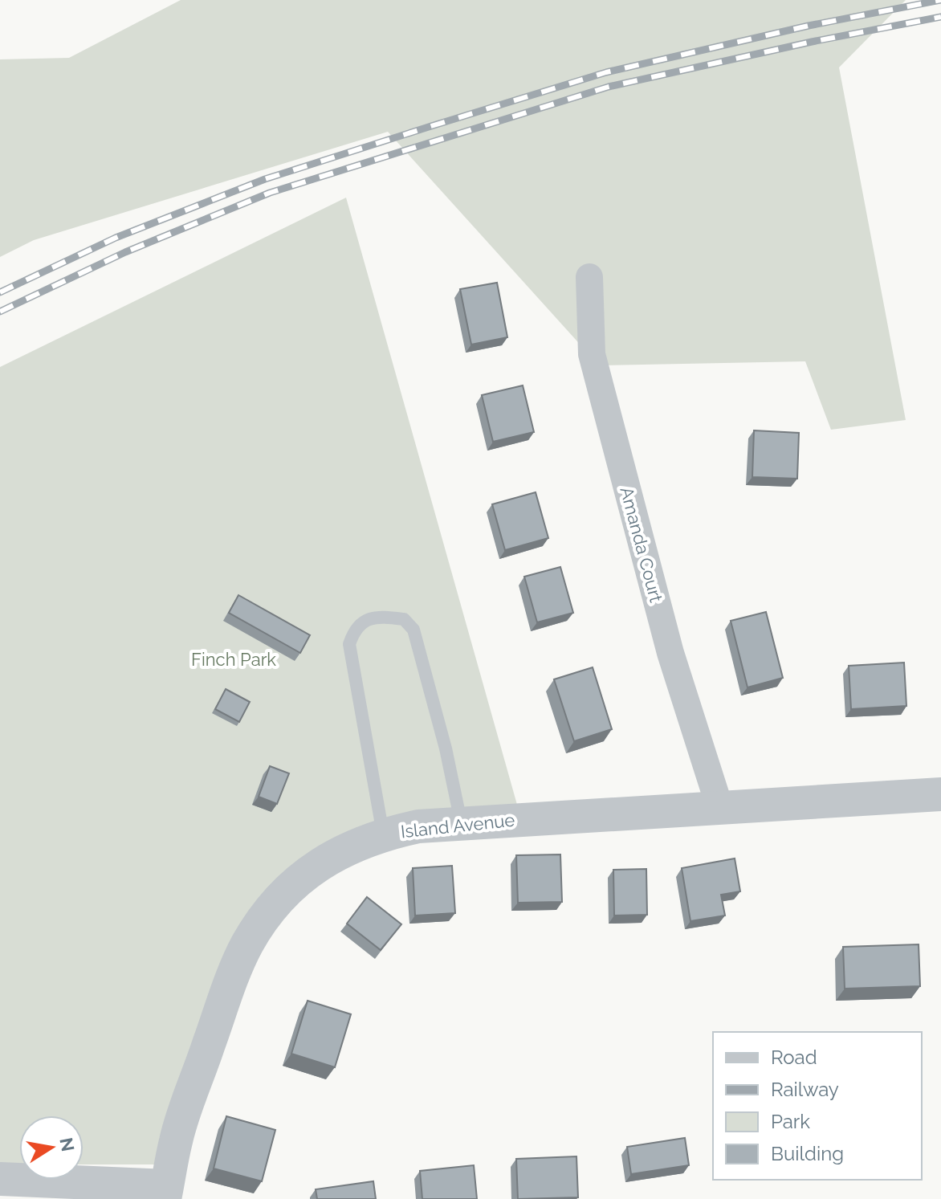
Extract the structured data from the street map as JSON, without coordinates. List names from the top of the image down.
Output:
{
  "streets": {
    "street": ["Amanda Court", "Island Avenue"]
  },
  "crossings": [
    ["Amanda Court", "Island Avenue"]
  ],
  "parks": ["Finch Park"],
  "legend": [
    "Road",
    "Railway",
    "Park",
    "Building"
  ],
  "north": "right"
}
